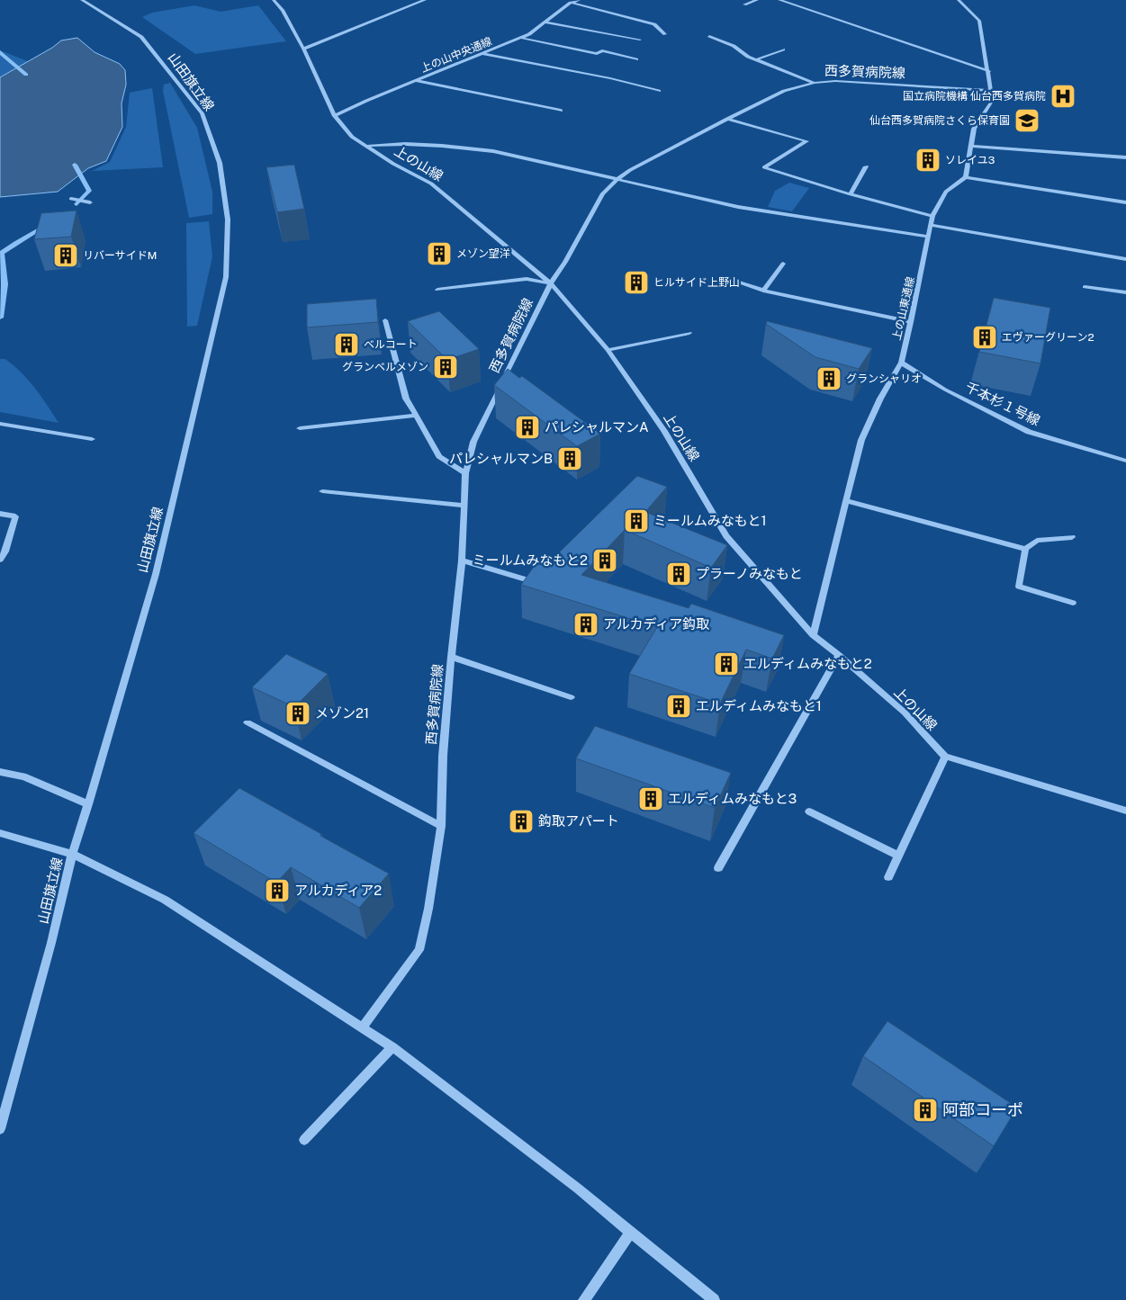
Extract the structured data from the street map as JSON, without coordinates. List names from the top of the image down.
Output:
{
  "streets": {
    "street": [
      "上の山中央通線",
      "西多賀病院線",
      "山田旗立線",
      "上の山線",
      "上の山東通線",
      "千本杉１号線"
    ]
  },
  "crossings": [
    ["上の山中央通線", "上の山線"],
    ["西多賀病院線", "上の山線"],
    ["上の山線", "上の山東通線"],
    ["上の山東通線", "千本杉１号線"]
  ],
  "places": {
    "hospital": ["国立病院機構 仙台西多賀病院"],
    "school or university": ["仙台西多賀病院さくら保育園"],
    "building": [
      "ソレイユ3",
      "メゾン望洋",
      "リバーサイドM",
      "ヒルサイド上野山",
      "エヴァーグリーン2",
      "ベルコート",
      "グランベルメゾン",
      "グランシャリオ",
      "パレシャルマンA",
      "パレシャルマンB",
      "ミールムみなもと1",
      "ミールムみなもと2",
      "プラーノみなもと",
      "アルカディア鈎取",
      "エルディムみなもと2",
      "エルディムみなもと1",
      "メゾン21",
      "エルディムみなもと3",
      "鈎取アパート",
      "アルカディア2",
      "阿部コーポ"
    ]
  }
}
